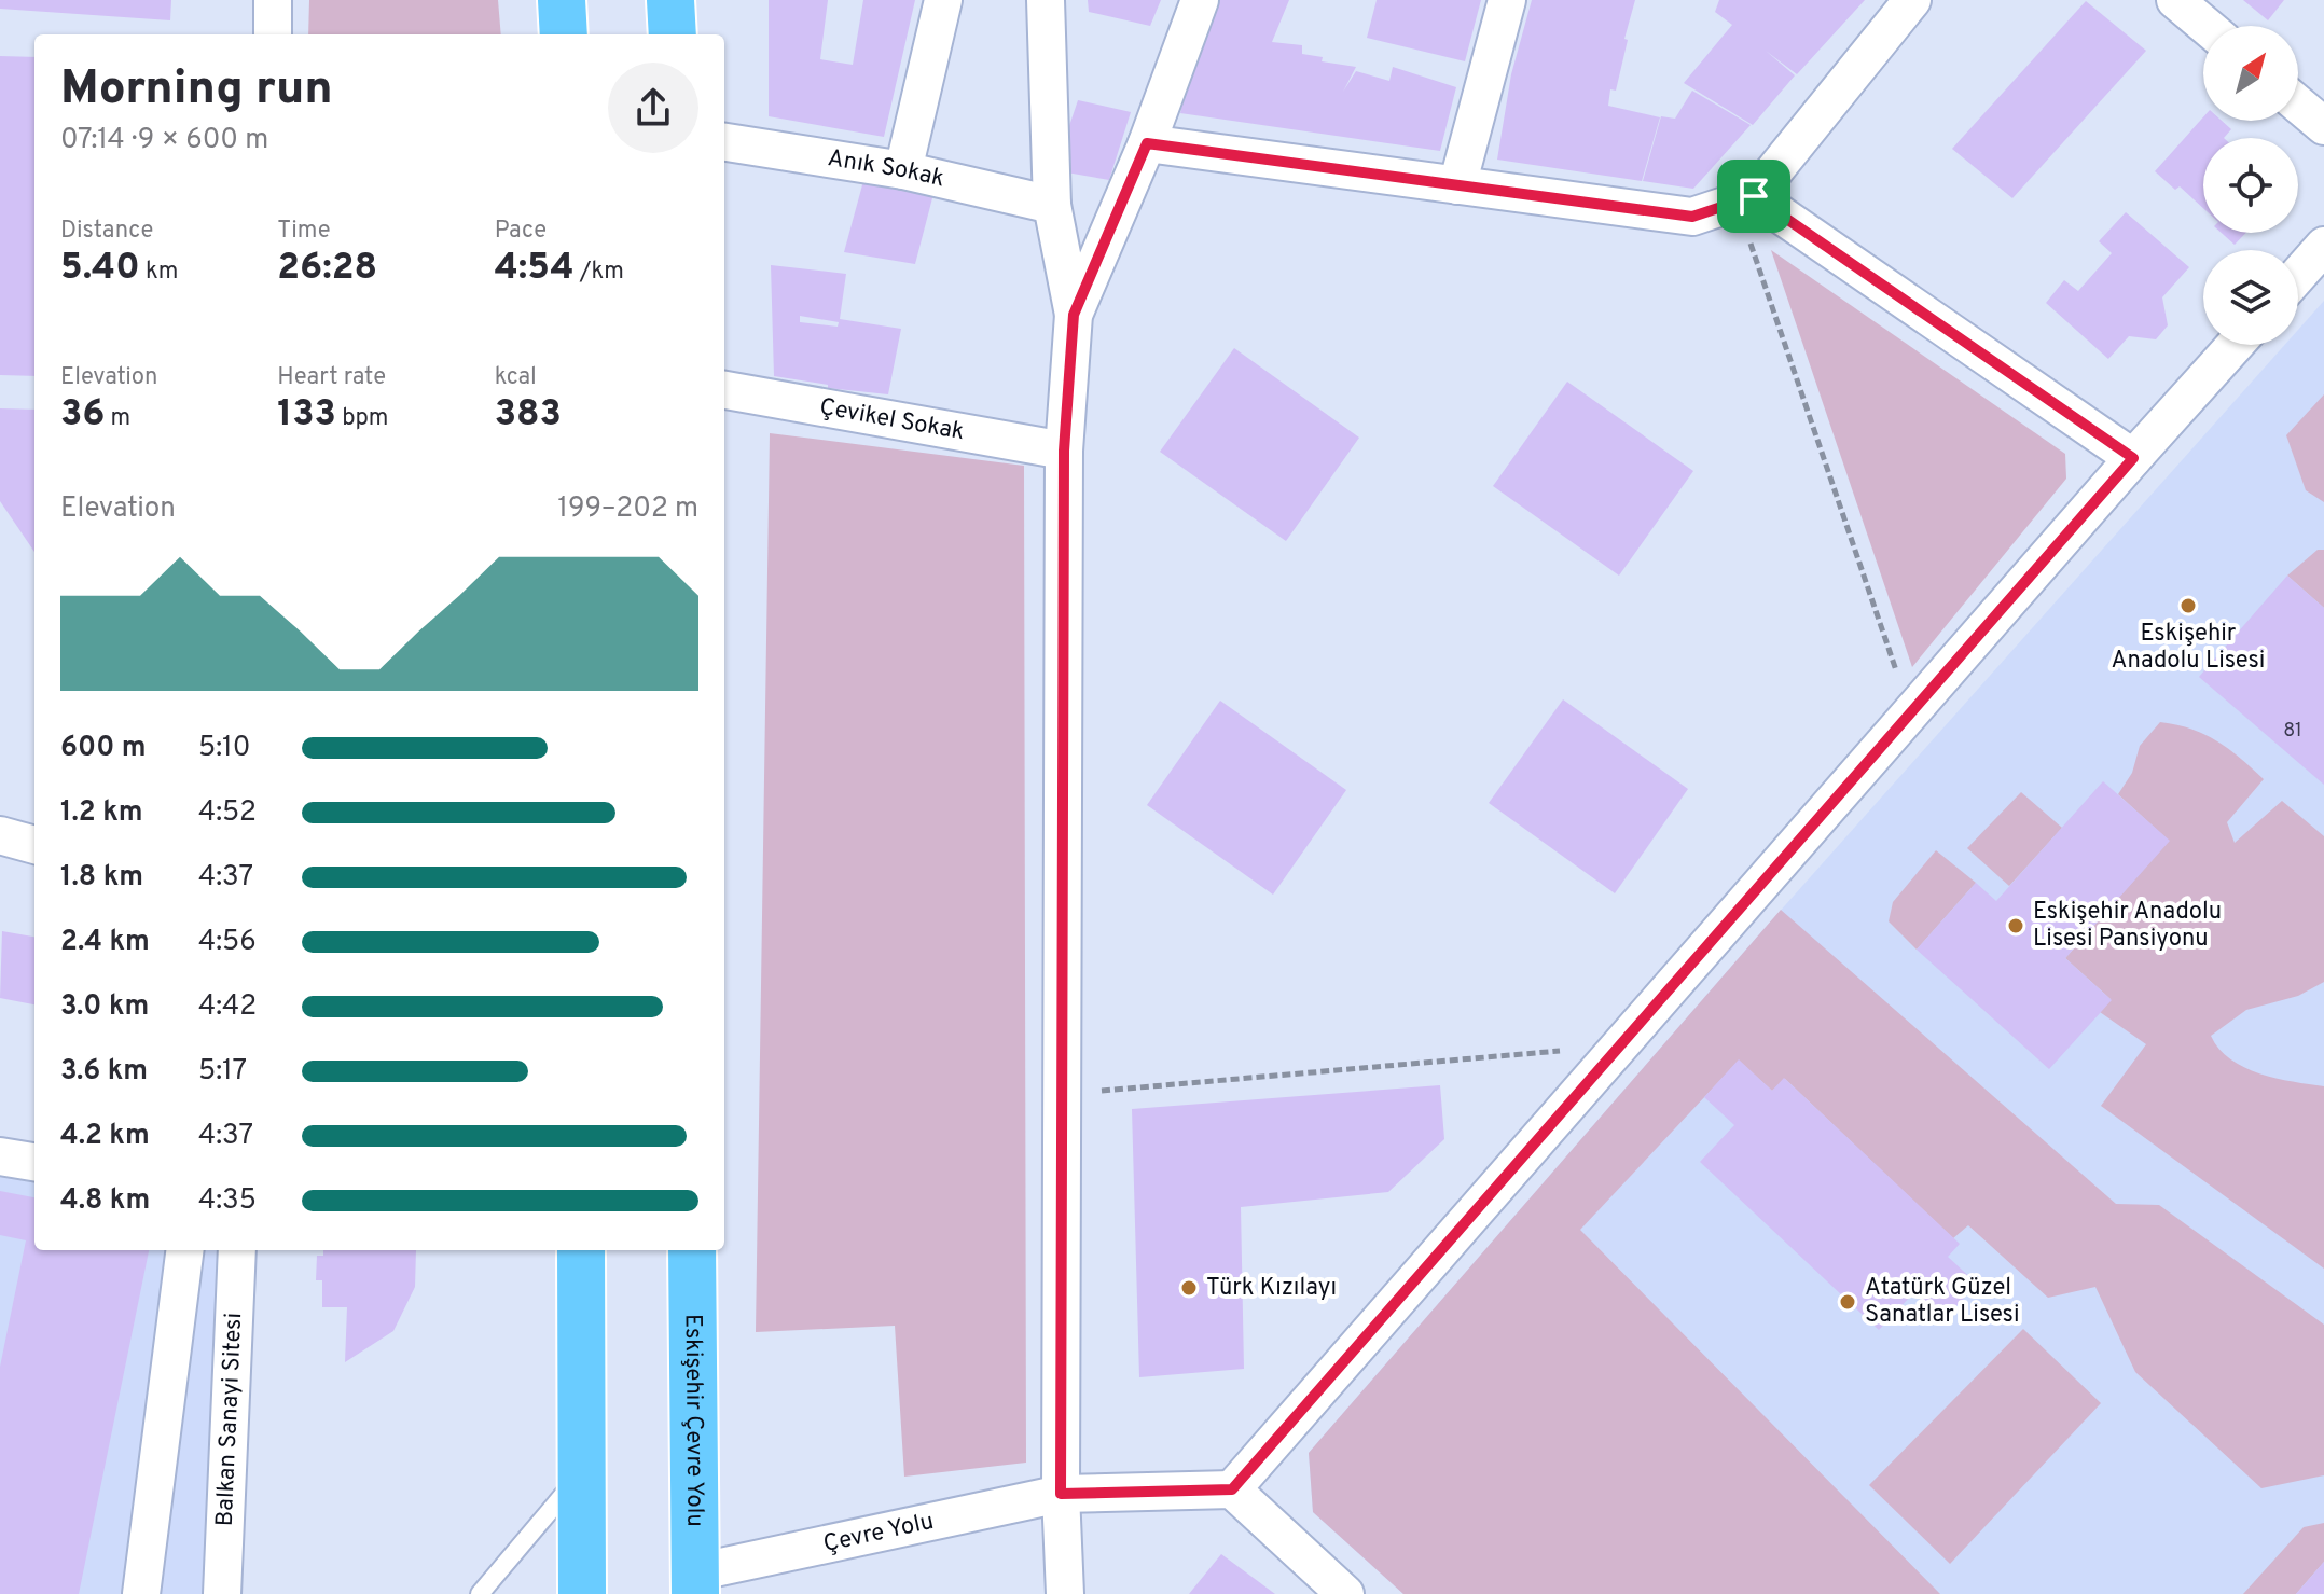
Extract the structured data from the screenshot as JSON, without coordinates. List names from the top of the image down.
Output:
{
  "streets": {
    "highway": ["Eskişehir Çevre Yolu"],
    "street": [
      "Anık Sokak",
      "Çevikel Sokak",
      "Balkan Sanayi Sitesi",
      "Çevre Yolu"
    ]
  },
  "crossings": [
    ["Eskişehir Çevre Yolu", "Çevre Yolu"]
  ],
  "places": [
    "Eskişehir Anadolu Lisesi",
    "Eskişehir Anadolu Lisesi Pansiyonu",
    "Türk Kızılayı",
    "Atatürk Güzel Sanatlar Lisesi"
  ],
  "house_numbers": ["81"],
  "north": "top right",
  "page": {
    "heading": ["Morning run", "07:14 · 9 × 600 m"],
    "stats": [
      ["Distance", "5.40 km"],
      ["Time", "26:28"],
      ["Pace", "4:54 /km"],
      ["Elevation", "36 m"],
      ["Heart rate", "133 bpm"],
      ["kcal", "383"]
    ],
    "chart": ["Elevation", "199–202 m"],
    "list": [
      {
        "name": "600 m",
        "note": "5:10"
      },
      {
        "name": "1.2 km",
        "note": "4:52"
      },
      {
        "name": "1.8 km",
        "note": "4:37"
      },
      {
        "name": "2.4 km",
        "note": "4:56"
      },
      {
        "name": "3.0 km",
        "note": "4:42"
      },
      {
        "name": "3.6 km",
        "note": "5:17"
      },
      {
        "name": "4.2 km",
        "note": "4:37"
      },
      {
        "name": "4.8 km",
        "note": "4:35"
      }
    ]
  }
}
